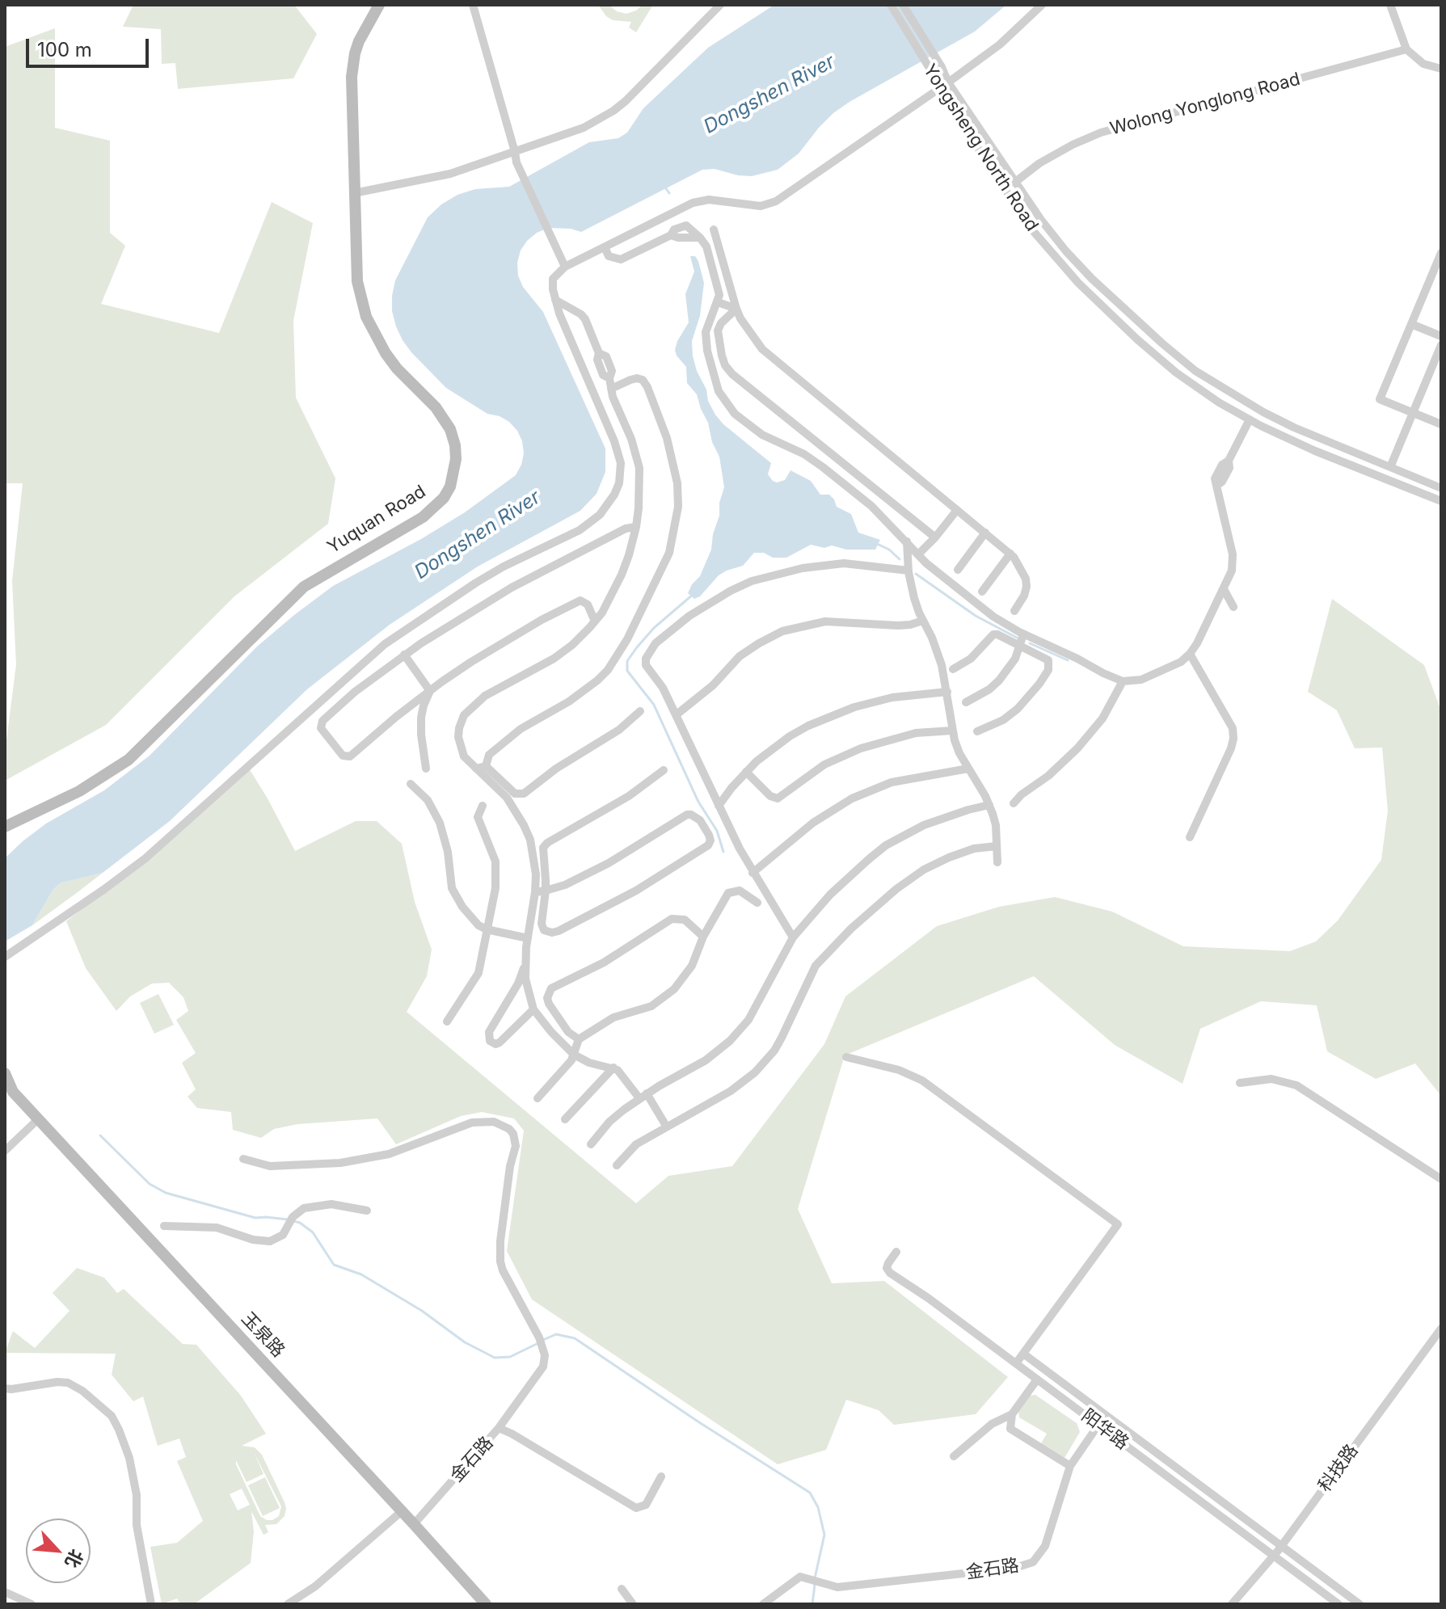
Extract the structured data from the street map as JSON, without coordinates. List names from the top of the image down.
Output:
{
  "streets": {
    "street": [
      "Wolong Yonglong Road",
      "Yongsheng North Road",
      "Yuquan Road",
      "玉泉路",
      "阳华路",
      "金石路",
      "科技路"
    ]
  },
  "crossings": [
    ["Wolong Yonglong Road", "Yongsheng North Road"],
    ["玉泉路", "金石路"],
    ["阳华路", "金石路"],
    ["阳华路", "科技路"]
  ],
  "water": ["Dongshen River"],
  "scale_bar": "100 m",
  "north": "bottom right"
}
